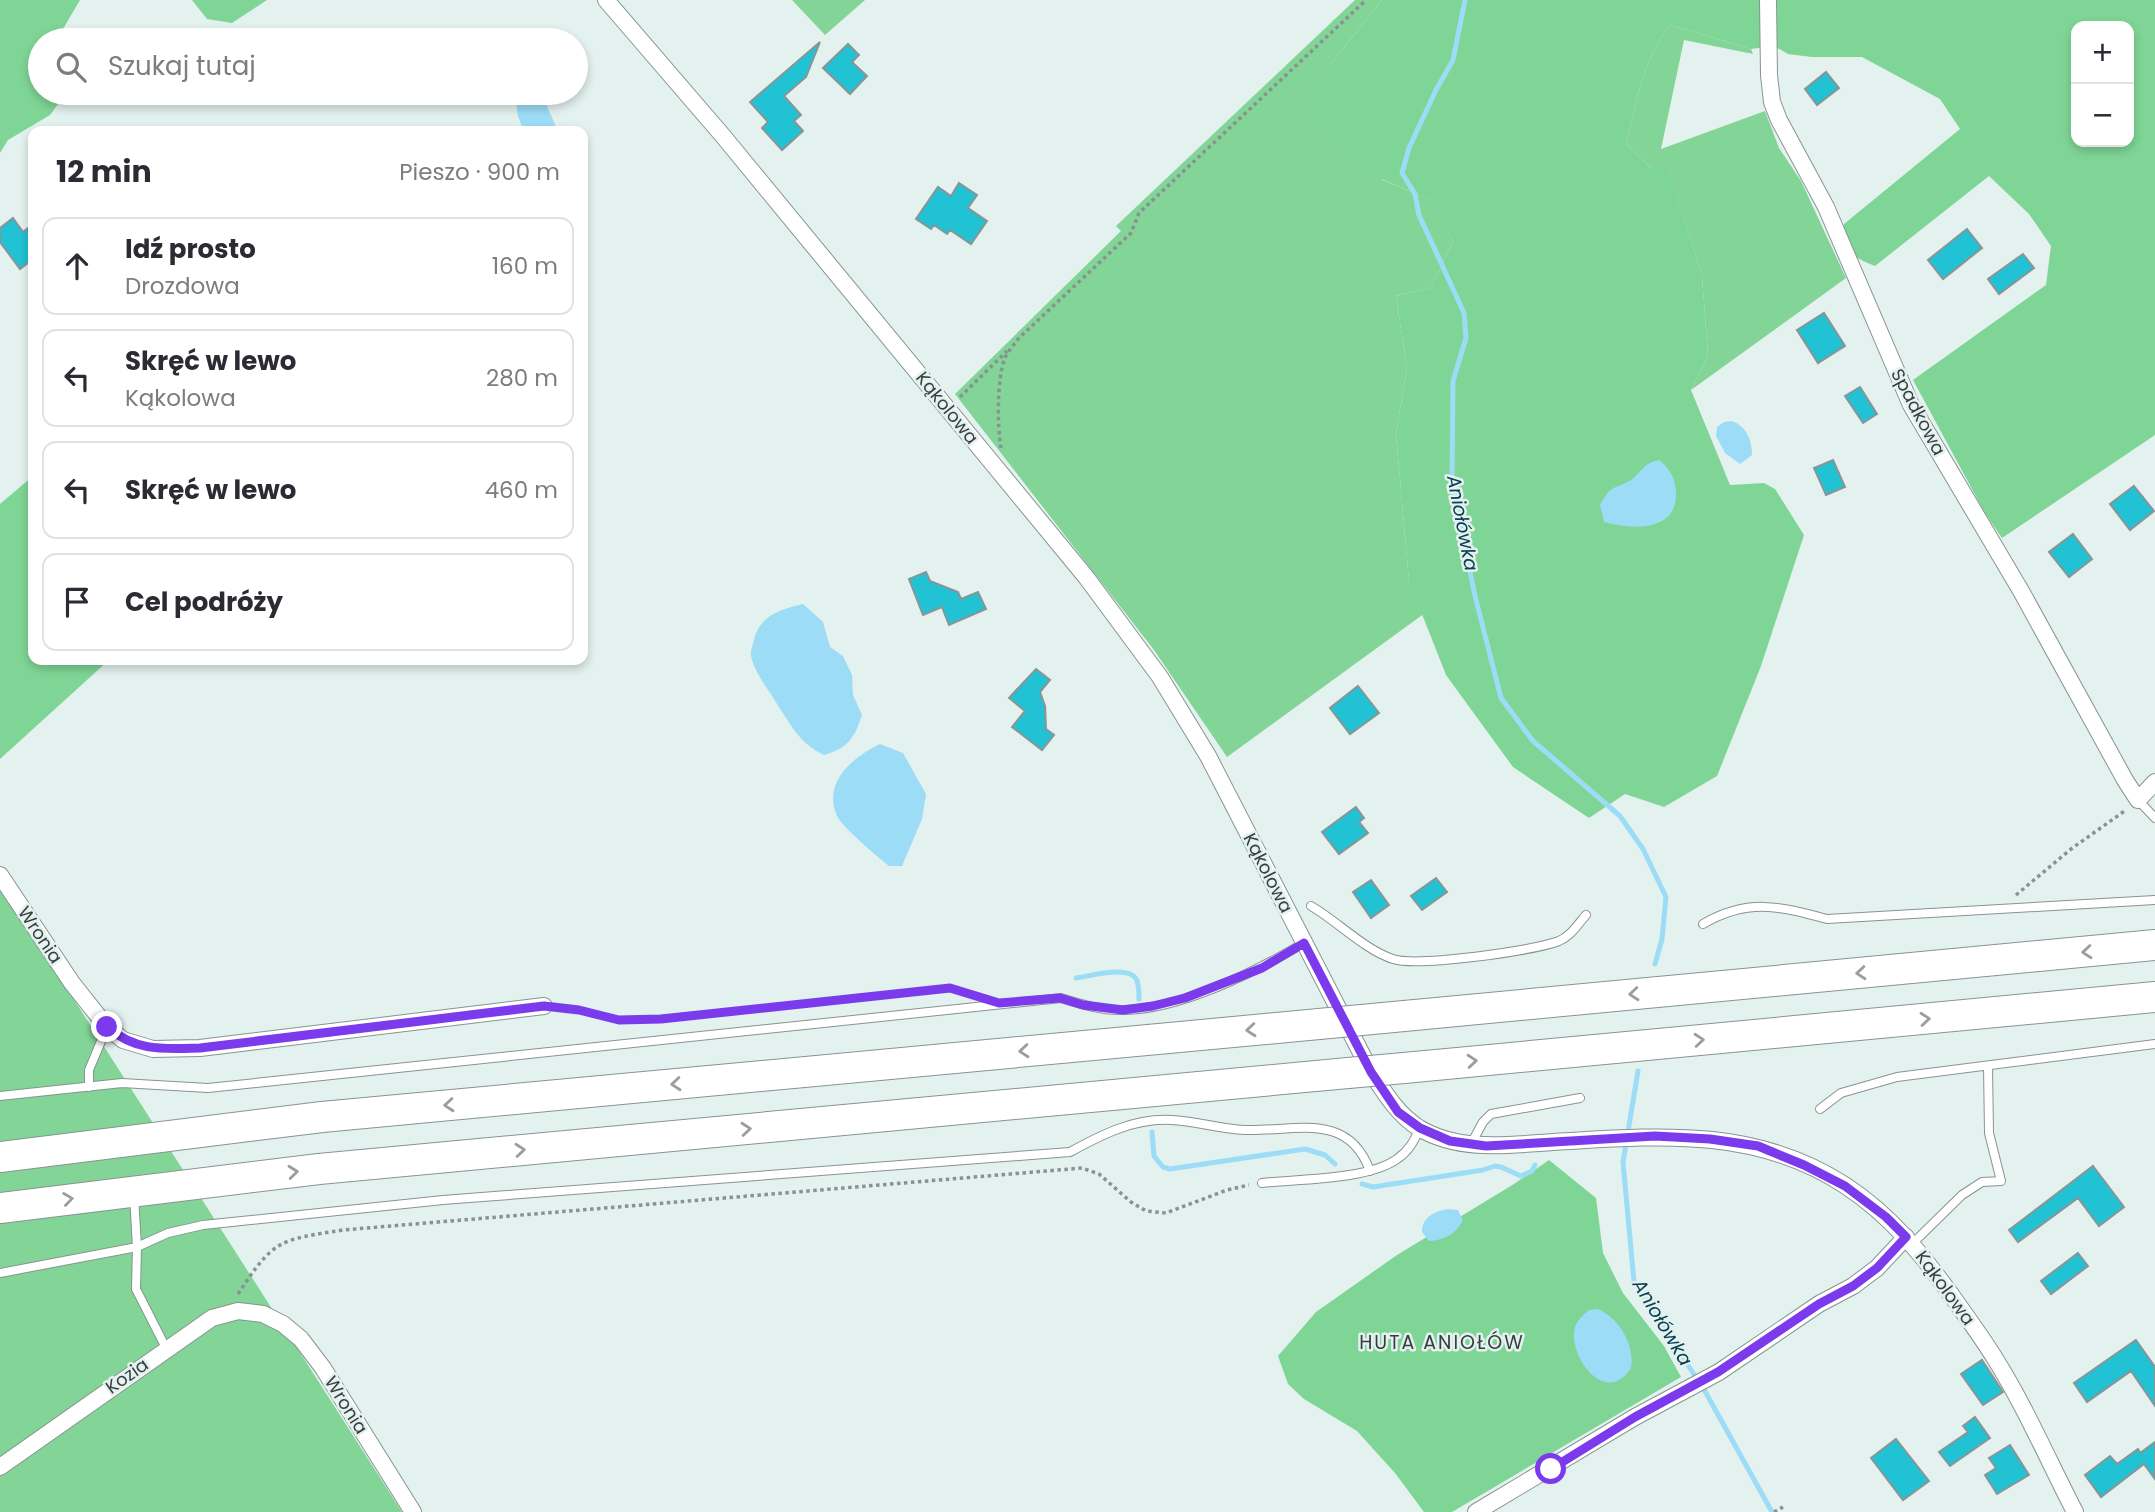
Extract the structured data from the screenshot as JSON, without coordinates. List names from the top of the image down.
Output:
{
  "streets": {
    "street": [
      "Kąkolowa",
      "Spadkowa",
      "Wronia",
      "Kozia"
    ]
  },
  "crossings": [
    ["Wronia", "Kozia"]
  ],
  "districts": ["HUTA ANIOŁÓW"],
  "water": ["Aniołówka"],
  "page": {
    "map_buttons": ["+", "−"],
    "search": "Szukaj tutaj",
    "heading": ["12 min", "Pieszo · 900 m"],
    "list": [
      ["Idź prosto", "Drozdowa", "160 m"],
      ["Skręć w lewo", "Kąkolowa", "280 m"],
      ["Skręć w lewo", "460 m"],
      "Cel podróży"
    ]
  }
}
